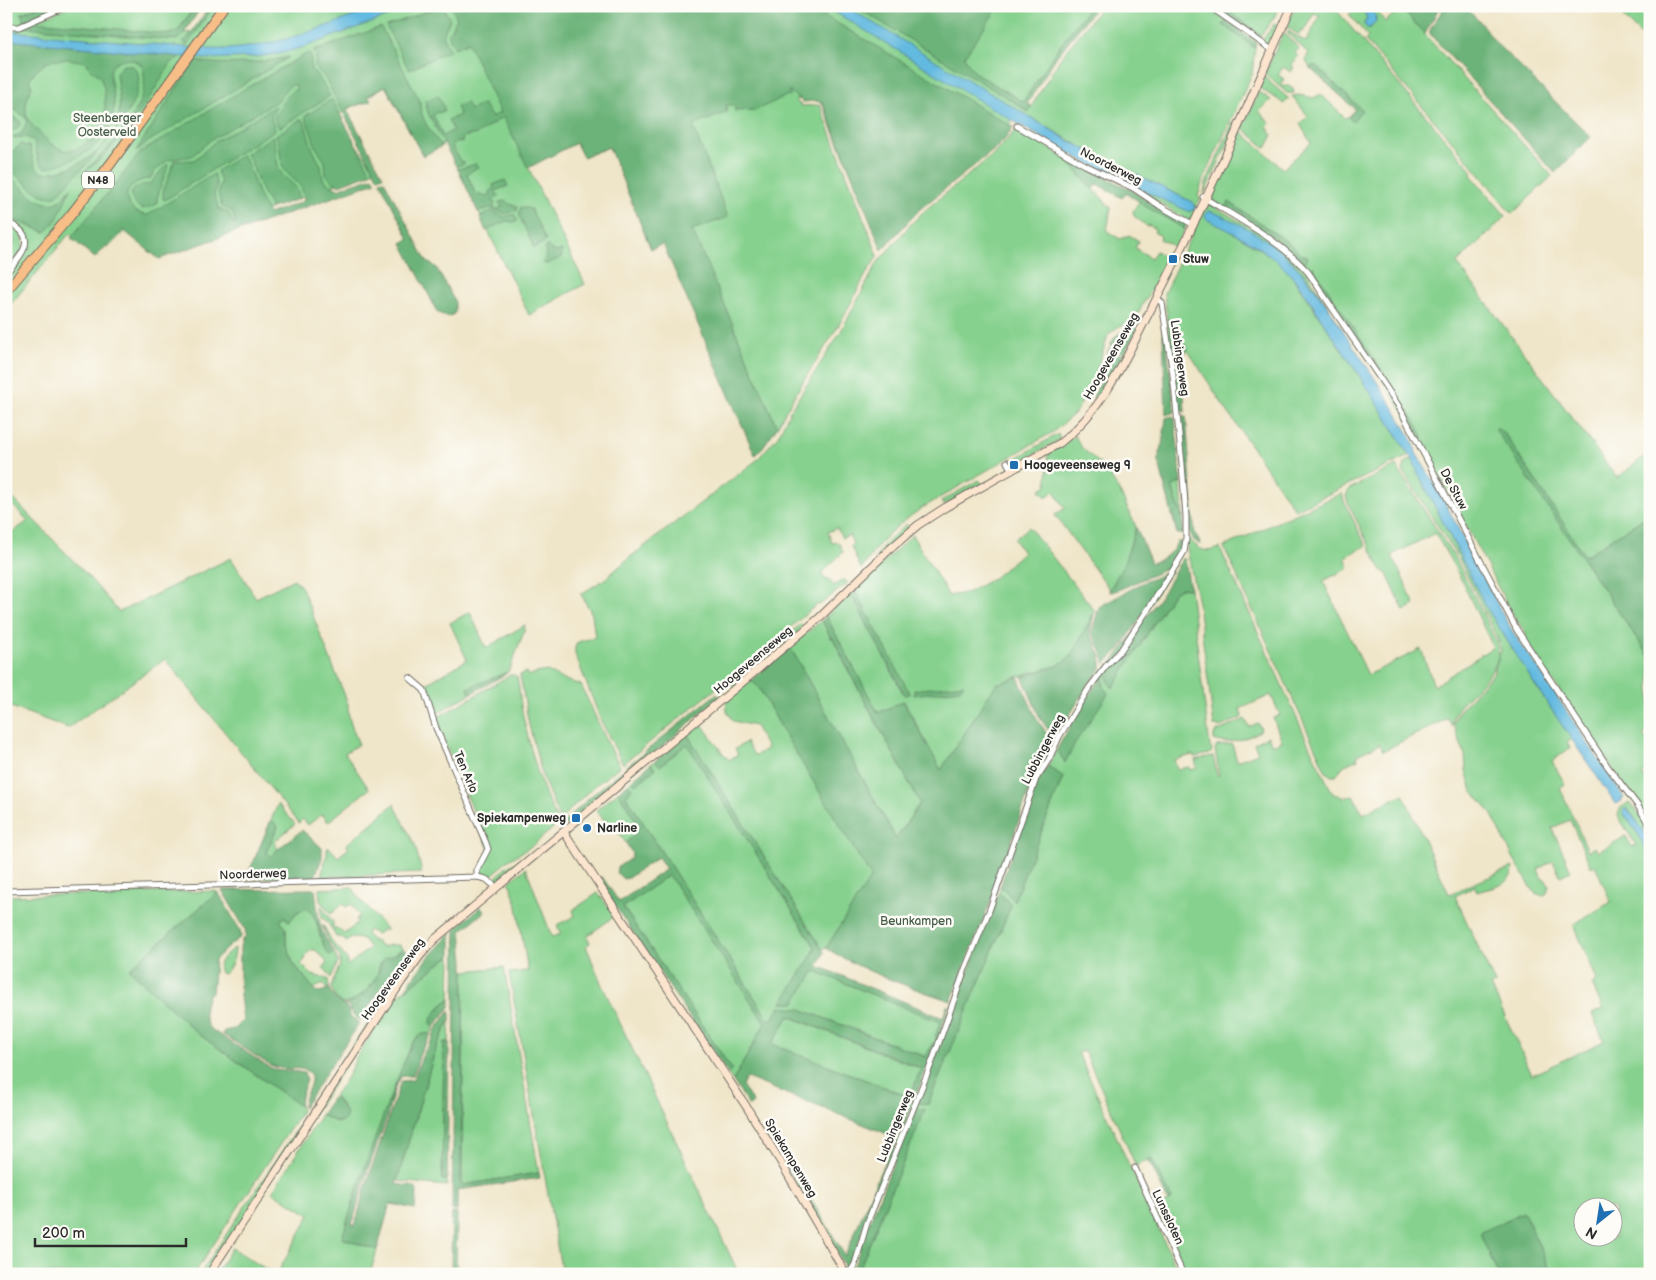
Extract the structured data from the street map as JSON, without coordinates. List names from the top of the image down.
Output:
{
  "streets": {
    "highway": ["N48"],
    "main road": ["Hoogeveenseweg", "Spiekampenweg"],
    "street": [
      "Noorderweg",
      "Lubbingerweg",
      "De Stuw",
      "Ten Arlo",
      "Lunssloten"
    ]
  },
  "crossings": [
    ["Noorderweg", "Hoogeveenseweg"],
    ["Noorderweg", "Ten Arlo"],
    ["Hoogeveenseweg", "Lubbingerweg"],
    ["Hoogeveenseweg", "De Stuw"],
    ["Hoogeveenseweg", "Spiekampenweg"],
    ["Lubbingerweg", "Spiekampenweg"]
  ],
  "parks": ["Steenberger Oosterveld", "Beunkampen"],
  "places": {
    "transit": ["Stuw", "Hoogeveenseweg 9", "Spiekampenweg"],
    "other": ["Narline"]
  },
  "scale_bar": "200 m",
  "north": "bottom left"
}
